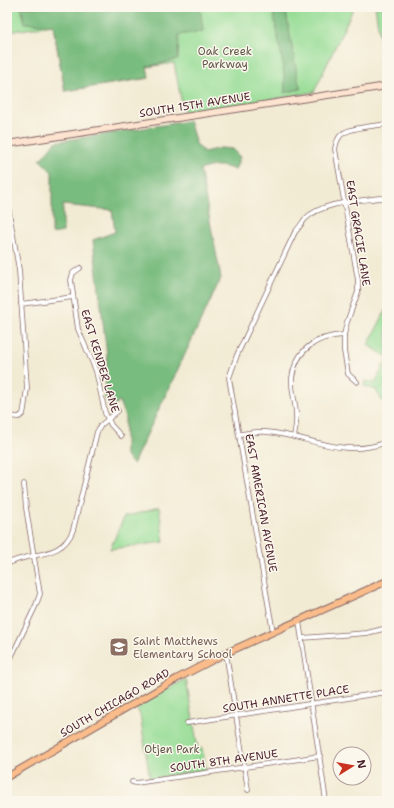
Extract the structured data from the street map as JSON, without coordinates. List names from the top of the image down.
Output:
{
  "streets": {
    "main road": ["SOUTH CHICAGO ROAD"],
    "street": [
      "SOUTH 15TH AVENUE",
      "EAST GRACIE LANE",
      "EAST KENDER LANE",
      "EAST AMERICAN AVENUE",
      "SOUTH ANNETTE PLACE",
      "SOUTH 8TH AVENUE"
    ]
  },
  "crossings": [
    ["EAST GRACIE LANE", "EAST AMERICAN AVENUE"],
    ["EAST AMERICAN AVENUE", "SOUTH CHICAGO ROAD"]
  ],
  "parks": ["Oak Creek Parkway", "Otjen Park"],
  "places": {
    "school or university": ["Saint Matthews Elementary School"]
  },
  "north": "right"
}
